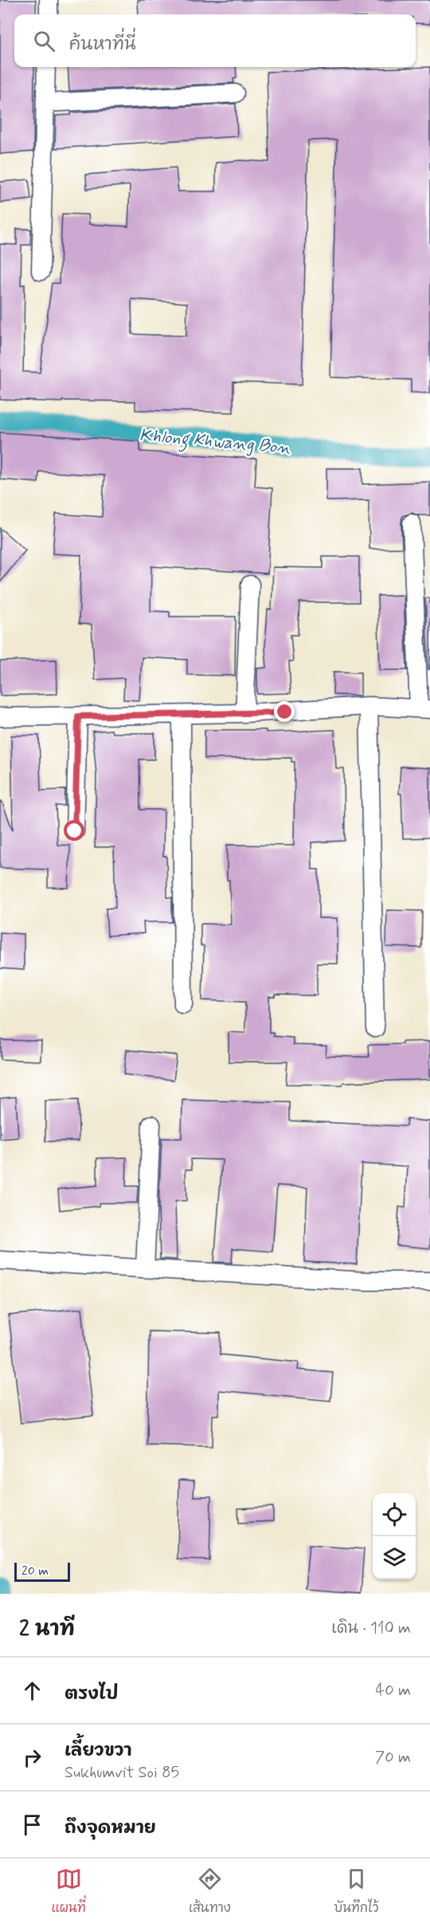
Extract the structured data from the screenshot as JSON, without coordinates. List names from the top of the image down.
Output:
{
  "water": ["Khlong Khwang Bon"],
  "scale_bar": "20 m",
  "page": {
    "search": "ค้นหาที่นี่",
    "scale": "20 m",
    "heading": ["2 นาที", "เดิน · 110 m"],
    "list": [
      ["ตรงไป", "40 m"],
      ["เลี้ยวขวา", "Sukhumvit Soi 85", "70 m"],
      "ถึงจุดหมาย"
    ],
    "nav": ["แผนที่", "เส้นทาง", "บันทึกไว้"]
  }
}
